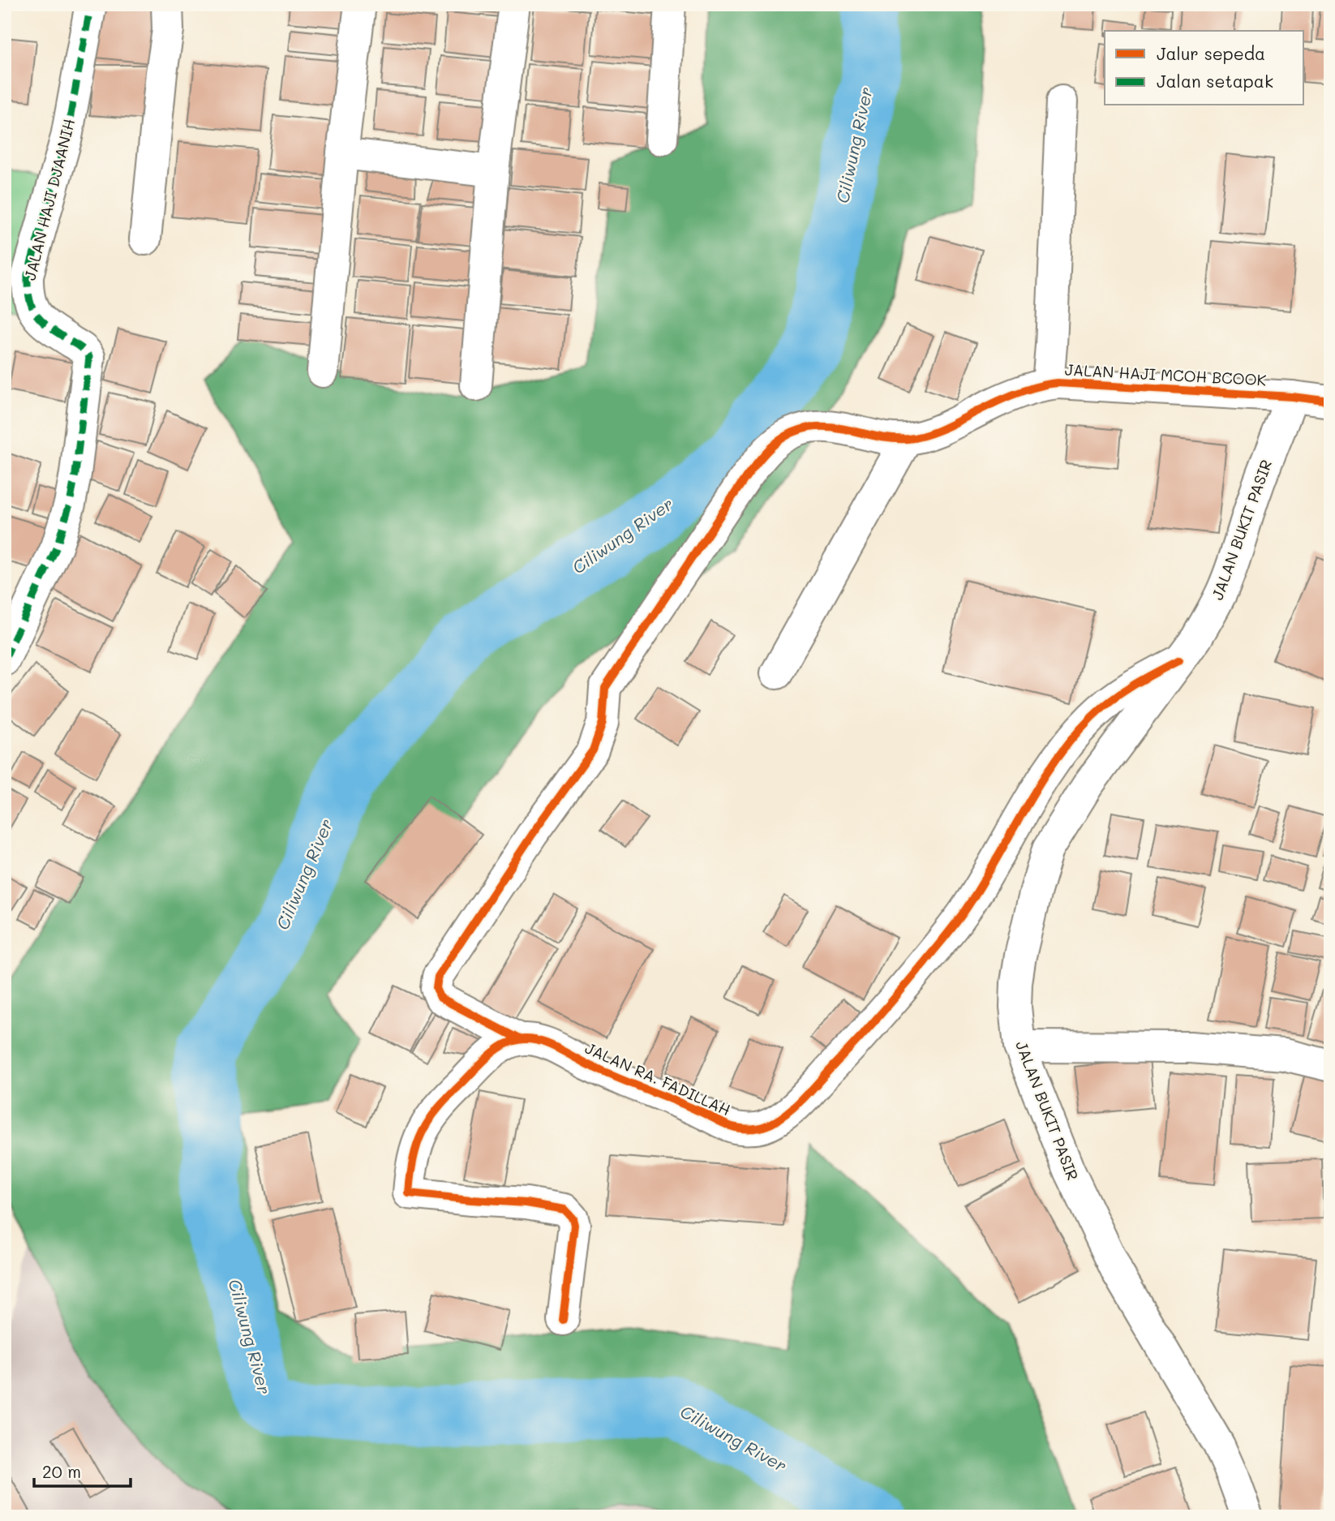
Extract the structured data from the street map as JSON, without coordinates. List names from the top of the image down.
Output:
{
  "streets": {
    "street": [
      "JALAN HAJI DJAANIH",
      "JALAN HAJI MCOH BCOOK",
      "JALAN BUKIT PASIR",
      "JALAN RA. FADILLAH"
    ]
  },
  "crossings": [
    ["JALAN HAJI MCOH BCOOK", "JALAN BUKIT PASIR"],
    ["JALAN HAJI MCOH BCOOK", "JALAN RA. FADILLAH"],
    ["JALAN BUKIT PASIR", "JALAN RA. FADILLAH"]
  ],
  "water": ["Ciliwung River"],
  "legend": ["Jalur sepeda", "Jalan setapak"],
  "scale_bar": "20 m"
}
